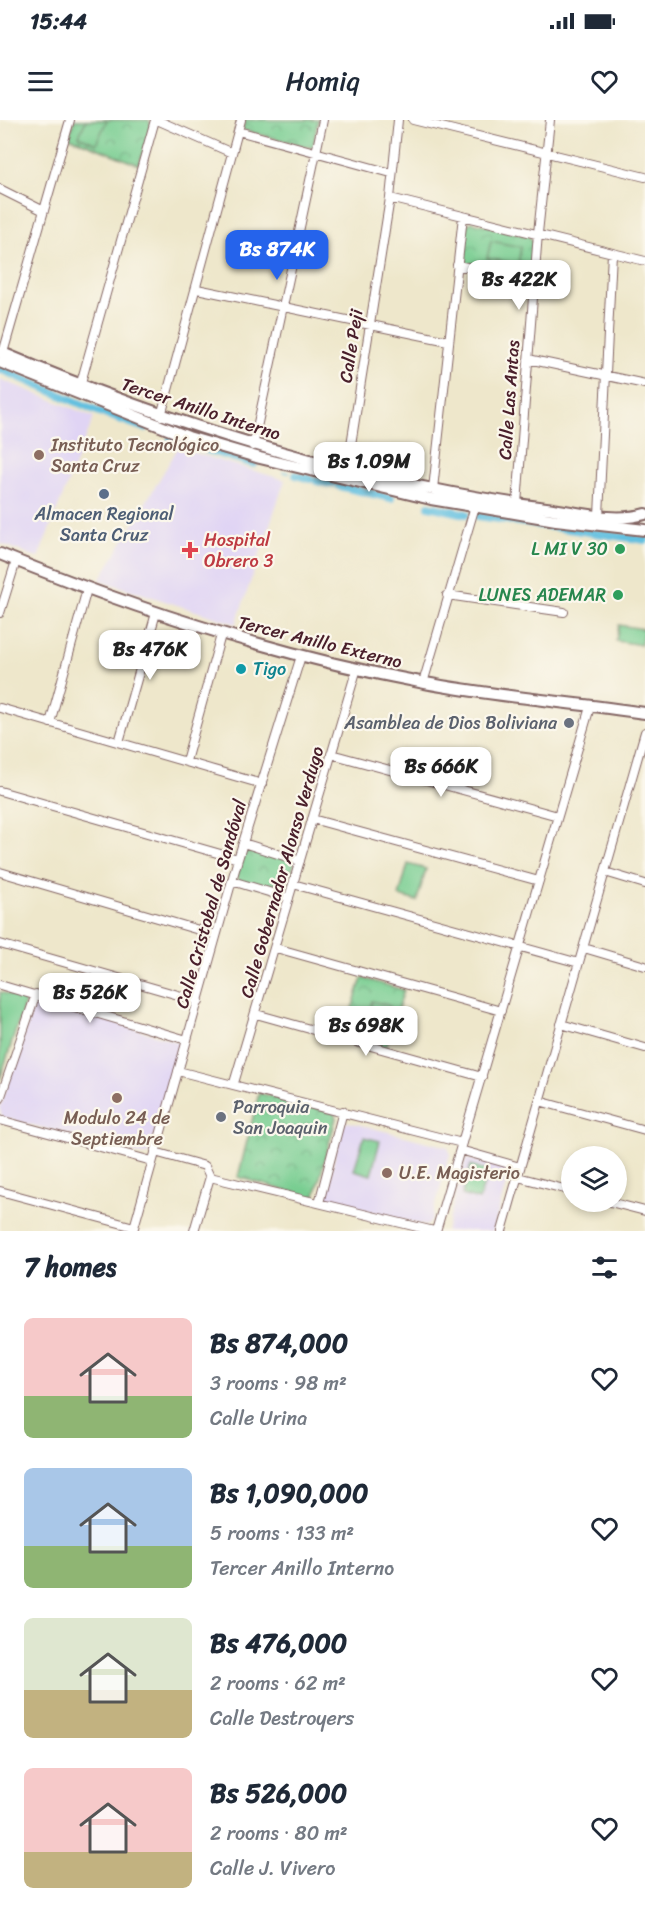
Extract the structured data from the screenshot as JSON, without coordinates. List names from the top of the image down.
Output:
{
  "streets": {
    "main road": ["Tercer Anillo Interno", "Tercer Anillo Externo"],
    "street": [
      "Calle Peji",
      "Calle Las Antas",
      "Calle Gobernador Alonso Verdugo",
      "Calle Cristobal de Sandóval"
    ]
  },
  "crossings": [
    ["Calle Peji", "Tercer Anillo Interno"],
    ["Calle Las Antas", "Tercer Anillo Interno"],
    ["Tercer Anillo Externo", "Calle Gobernador Alonso Verdugo"],
    ["Tercer Anillo Externo", "Calle Cristobal de Sandóval"]
  ],
  "places": {
    "other": [
      "Instituto Tecnológico Santa Cruz",
      "Almacen Regional Santa Cruz",
      "L MI V 30",
      "LUNES ADEMAR",
      "Tigo",
      "Asamblea de Dios Boliviana",
      "Modulo 24 de Septiembre",
      "Parroquia San Joaquin",
      "U.E. Magisterio"
    ],
    "health": ["Hospital Obrero 3"]
  },
  "page": {
    "status": "15:44",
    "header": "Homiq",
    "price": [
      "Bs 874K",
      "Bs 422K",
      "Bs 1.09M",
      "Bs 476K",
      "Bs 666K",
      "Bs 526K",
      "Bs 698K"
    ],
    "heading": "7 homes",
    "list": [
      {
        "name": "Bs 874,000",
        "note": "3 rooms · 98 m² · Calle Urina"
      },
      {
        "name": "Bs 1,090,000",
        "note": "5 rooms · 133 m² · Tercer Anillo Interno"
      },
      {
        "name": "Bs 476,000",
        "note": "2 rooms · 62 m² · Calle Destroyers"
      },
      {
        "name": "Bs 526,000",
        "note": "2 rooms · 80 m² · Calle J. Vivero"
      }
    ]
  }
}
